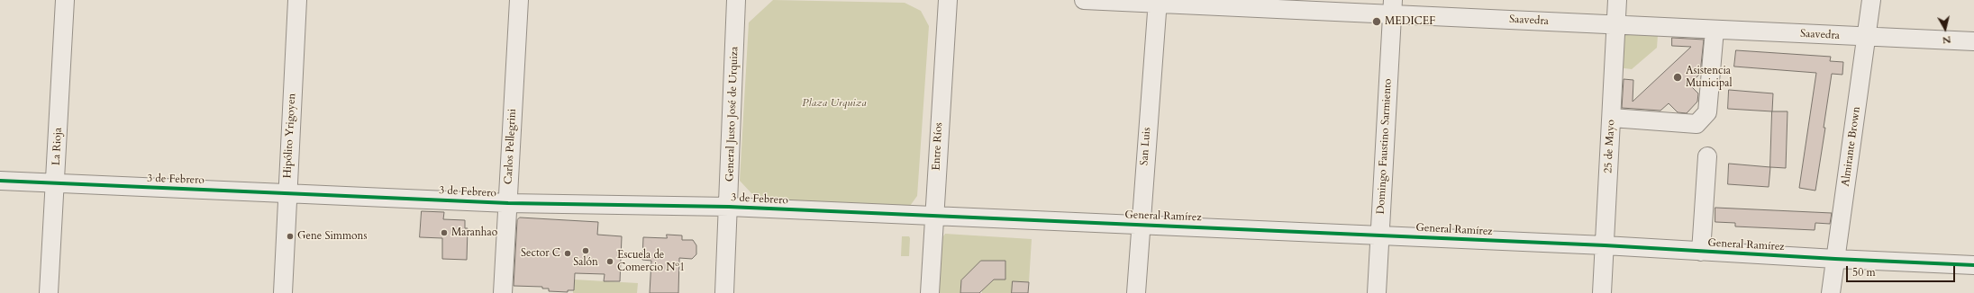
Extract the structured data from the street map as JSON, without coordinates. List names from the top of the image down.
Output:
{
  "streets": {
    "street": [
      "Saavedra",
      "General Justo José de Urquiza",
      "Hipólito Yrigoyen",
      "La Rioja",
      "Carlos Pellegrini",
      "Entre Ríos",
      "San Luis",
      "Domingo Faustino Sarmiento",
      "25 de Mayo",
      "Almirante Brown",
      "3 de Febrero",
      "General Ramírez"
    ]
  },
  "crossings": [
    ["Saavedra", "San Luis"],
    ["Saavedra", "Domingo Faustino Sarmiento"],
    ["Saavedra", "25 de Mayo"],
    ["Saavedra", "Almirante Brown"],
    ["General Justo José de Urquiza", "3 de Febrero"],
    ["Hipólito Yrigoyen", "3 de Febrero"],
    ["La Rioja", "3 de Febrero"],
    ["Carlos Pellegrini", "3 de Febrero"],
    ["Entre Ríos", "3 de Febrero"],
    ["Entre Ríos", "General Ramírez"],
    ["San Luis", "General Ramírez"],
    ["Domingo Faustino Sarmiento", "General Ramírez"],
    ["25 de Mayo", "General Ramírez"],
    ["Almirante Brown", "General Ramírez"],
    ["3 de Febrero", "General Ramírez"]
  ],
  "parks": ["Plaza Urquiza"],
  "places": [
    "MEDICEF",
    "Asistencia Municipal",
    "Maranhao",
    "Gene Simmons",
    "Salón",
    "Sector C",
    "Escuela de Comercio Nº1"
  ],
  "scale_bar": "50 m",
  "north": "bottom"
}
